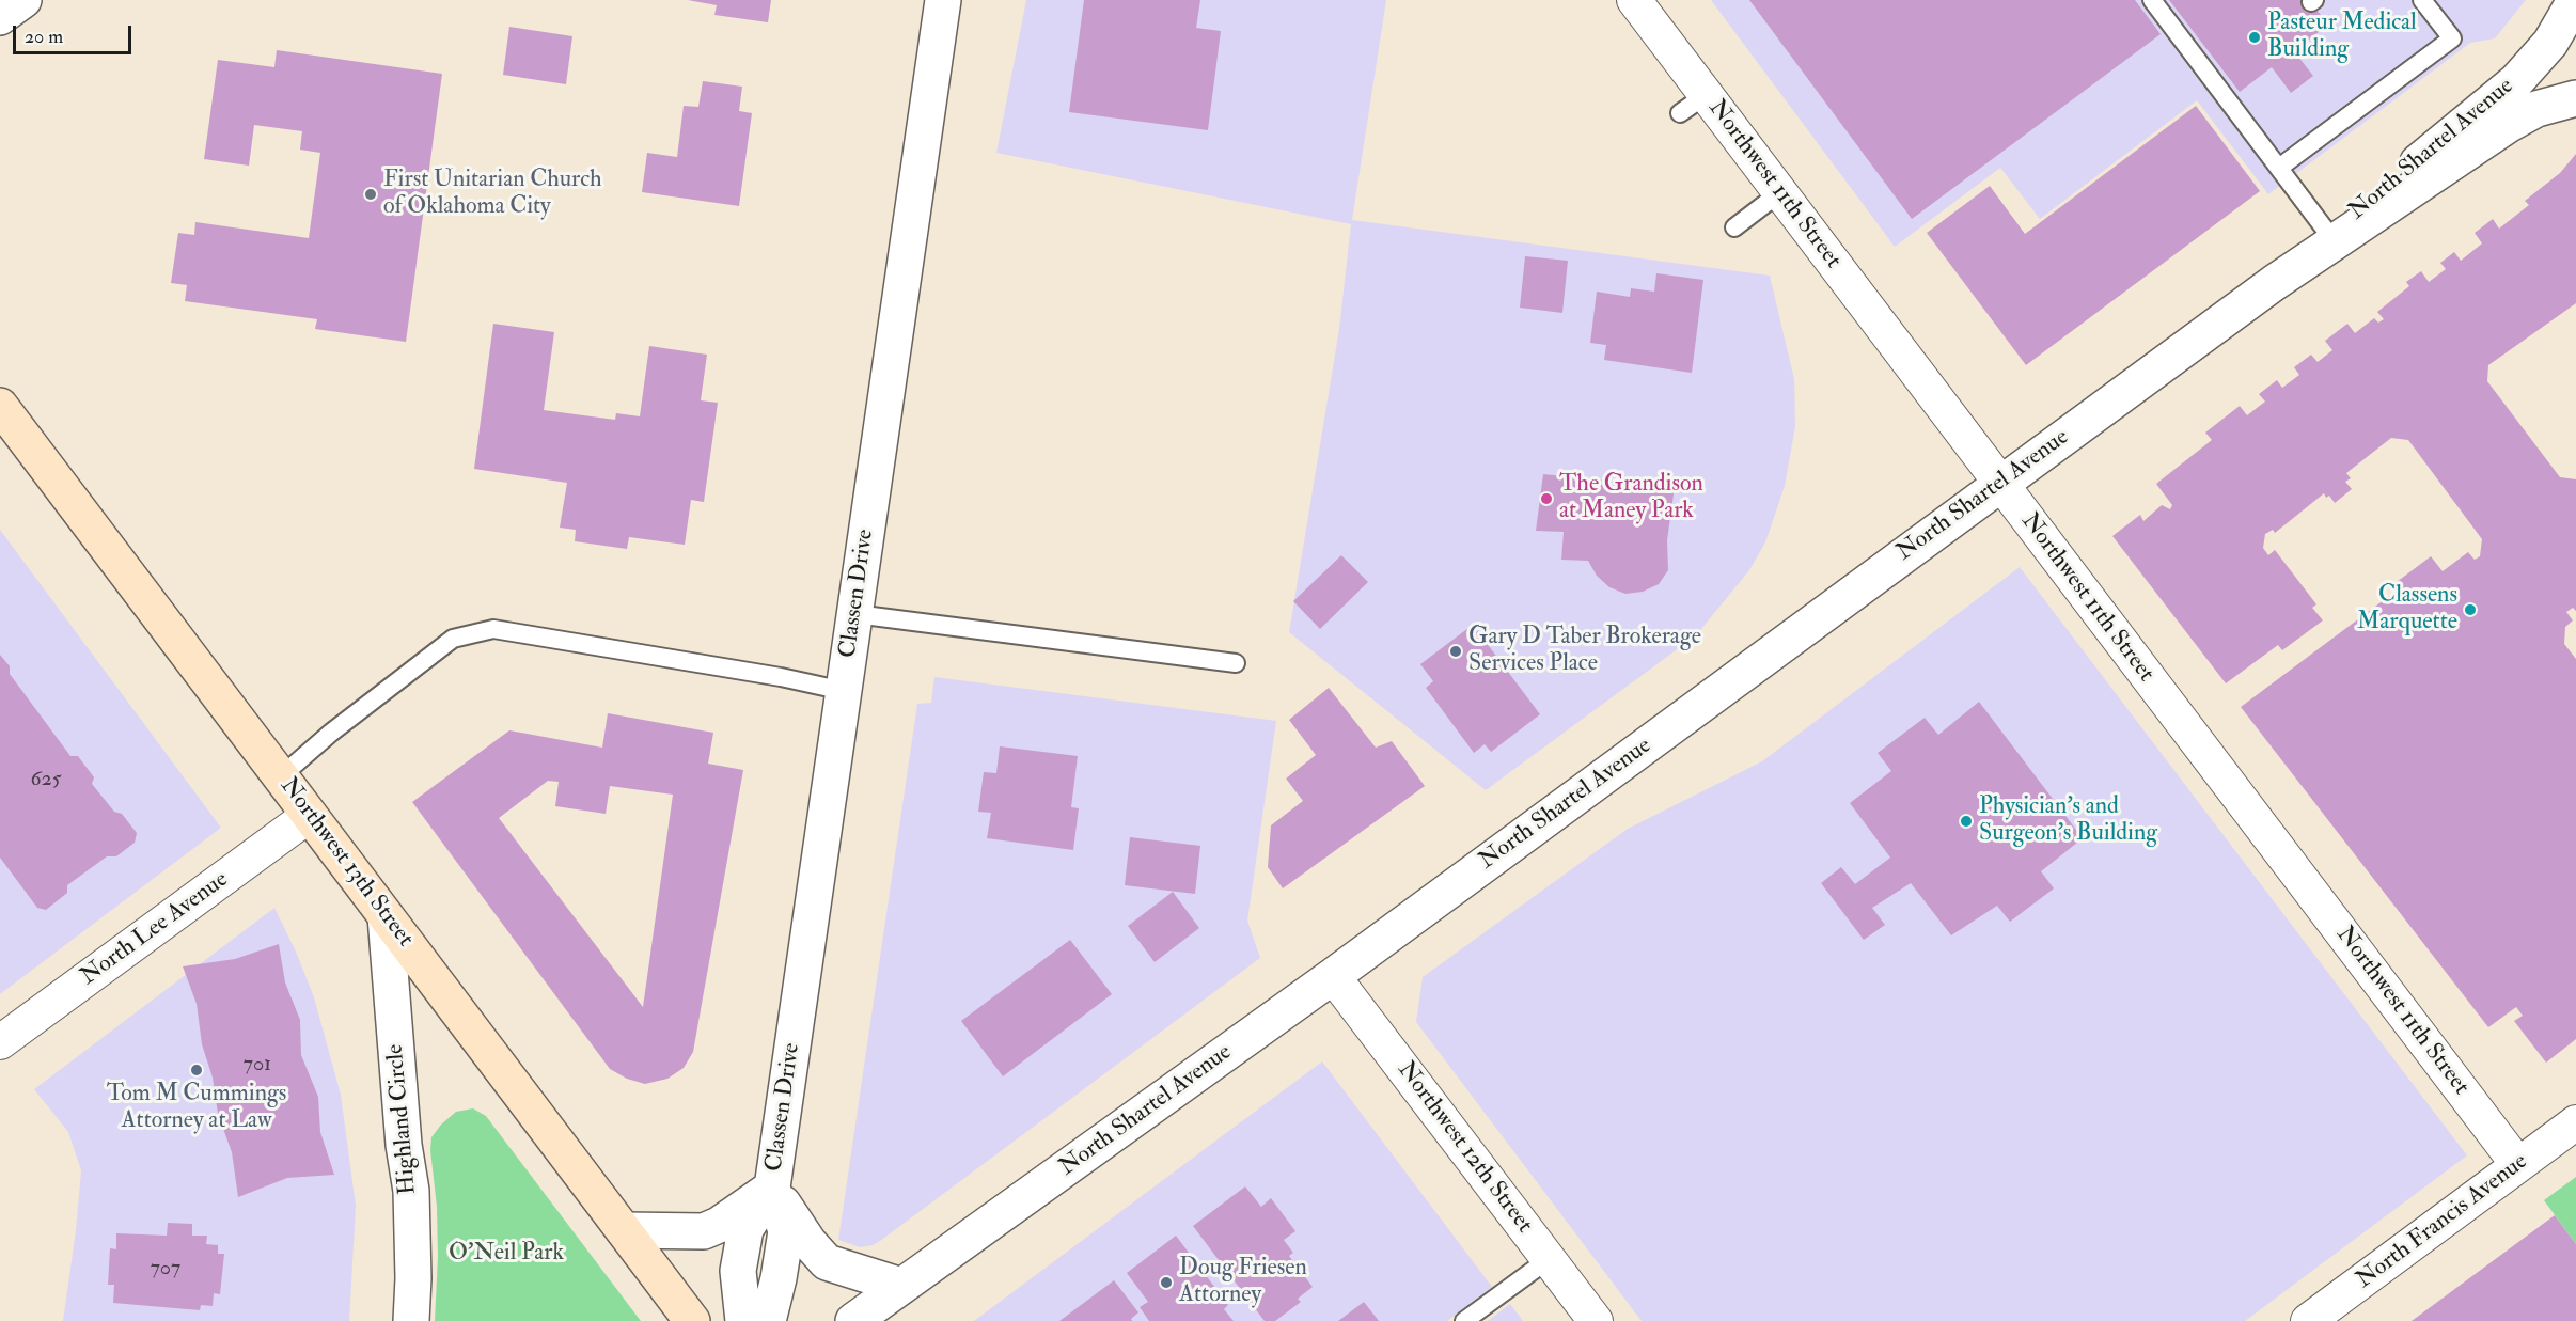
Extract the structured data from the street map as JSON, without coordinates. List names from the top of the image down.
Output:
{
  "streets": {
    "main road": ["Northwest 13th Street"],
    "street": [
      "North Shartel Avenue",
      "Northwest 11th Street",
      "Classen Drive",
      "North Lee Avenue",
      "Highland Circle",
      "Northwest 12th Street",
      "North Francis Avenue"
    ]
  },
  "crossings": [
    ["North Shartel Avenue", "Northwest 11th Street"],
    ["North Shartel Avenue", "Northwest 12th Street"],
    ["Northwest 11th Street", "North Francis Avenue"],
    ["Northwest 13th Street", "North Lee Avenue"],
    ["Northwest 13th Street", "Highland Circle"]
  ],
  "parks": ["O'Neil Park"],
  "places": [
    "Pasteur Medical Building",
    "First Unitarian Church of Oklahoma City",
    "The Grandison at Maney Park",
    "Classens Marquette",
    "Gary D Taber Brokerage Services Place",
    "Physician's and Surgeon's Building",
    "Tom M Cummings Attorney at Law",
    "Doug Friesen Attorney"
  ],
  "house_numbers": ["625", "701", "707"],
  "scale_bar": "20 m"
}
